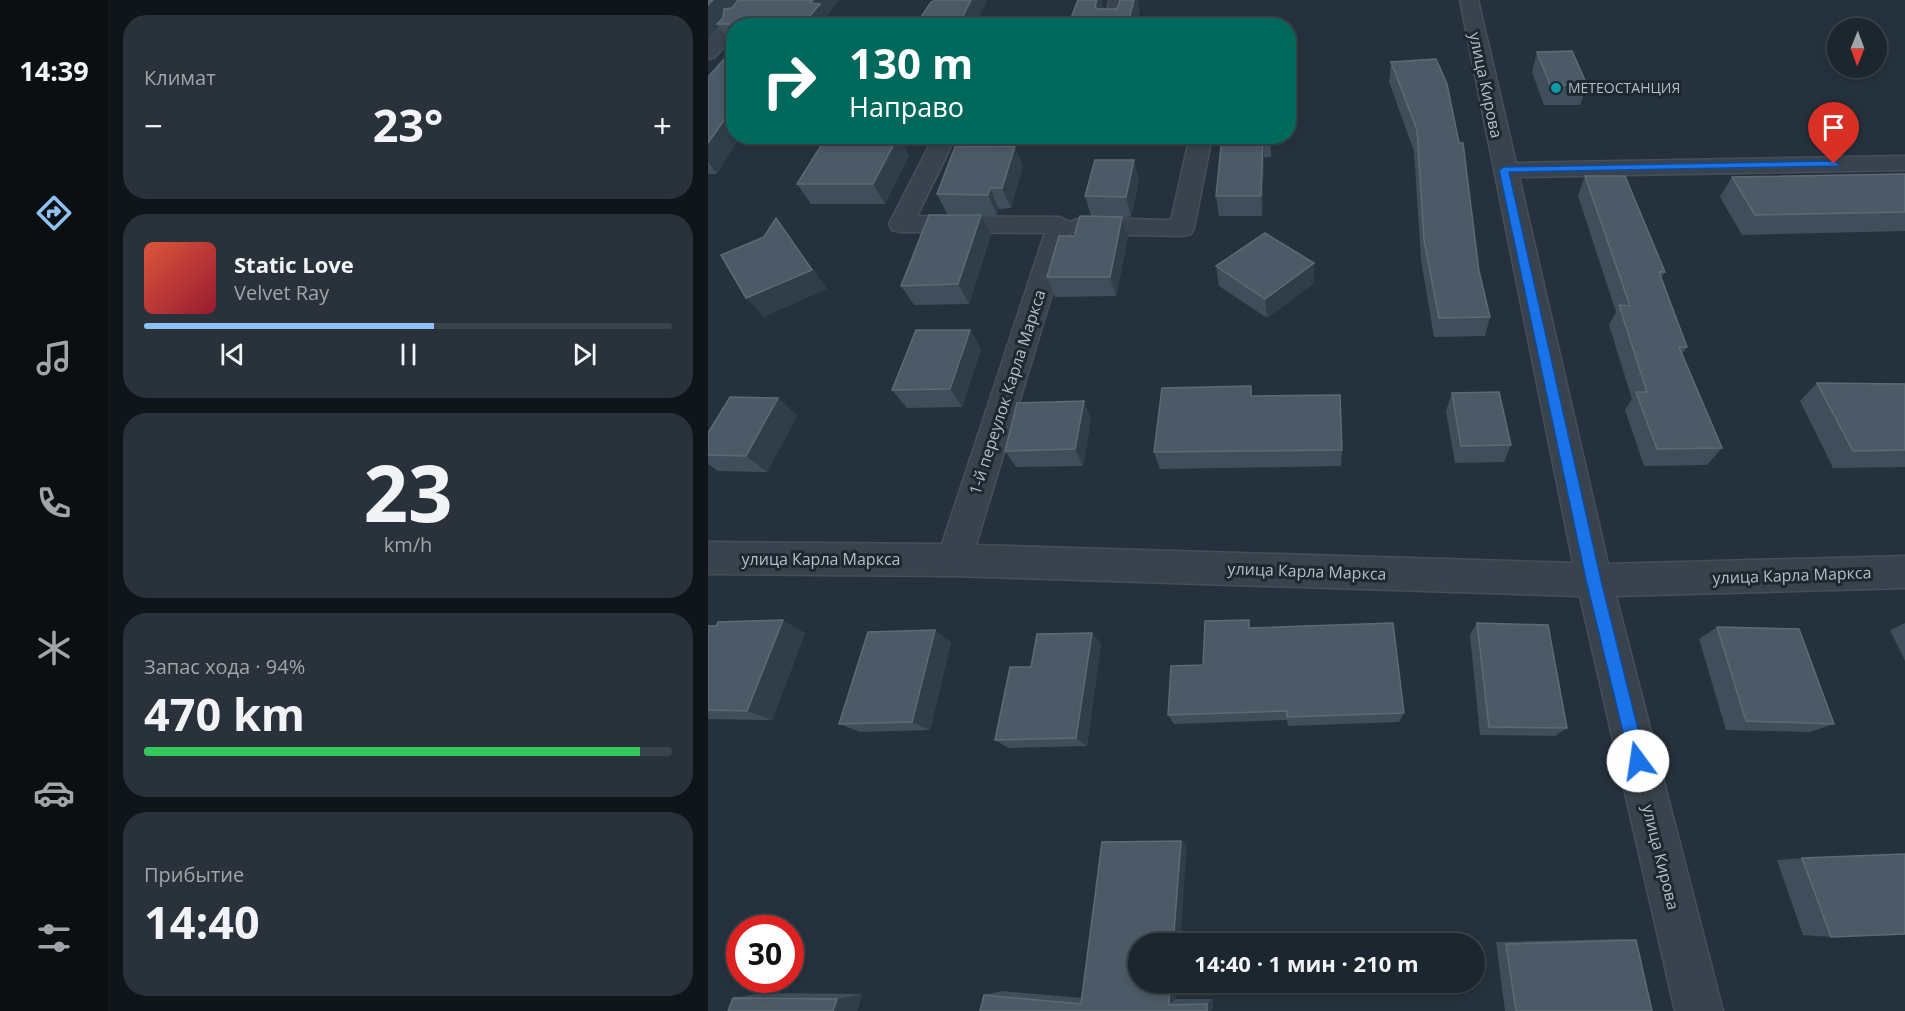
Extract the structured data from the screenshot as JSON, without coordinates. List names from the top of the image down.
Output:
{
  "streets": {
    "street": ["улица Кирова", "1-й переулок Карла Маркса", "улица Карла Маркса"]
  },
  "crossings": [
    ["улица Кирова", "улица Карла Маркса"],
    ["1-й переулок Карла Маркса", "улица Карла Маркса"]
  ],
  "places": ["МЕТЕОСТАНЦИЯ"],
  "north": "bottom",
  "page": {
    "tabs": "14:39",
    "tile": [
      "Климат",
      ["23", "km/h"],
      ["Запас хода · 94%", "470 km"],
      ["Прибытие", "14:40"]
    ],
    "turn": ["130 m", "Направо"],
    "heat": ["−", "23°", "+"],
    "song": ["Static Love", "Velvet Ray"],
    "limit": "30",
    "trip": "14:40 · 1 мин · 210 m"
  }
}
